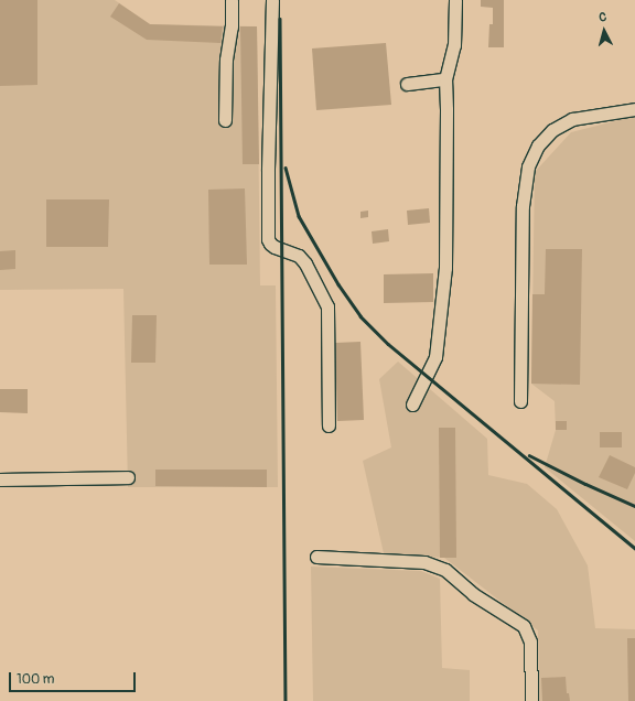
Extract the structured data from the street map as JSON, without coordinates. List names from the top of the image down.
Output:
{
  "scale_bar": "100 m",
  "north": "top"
}
